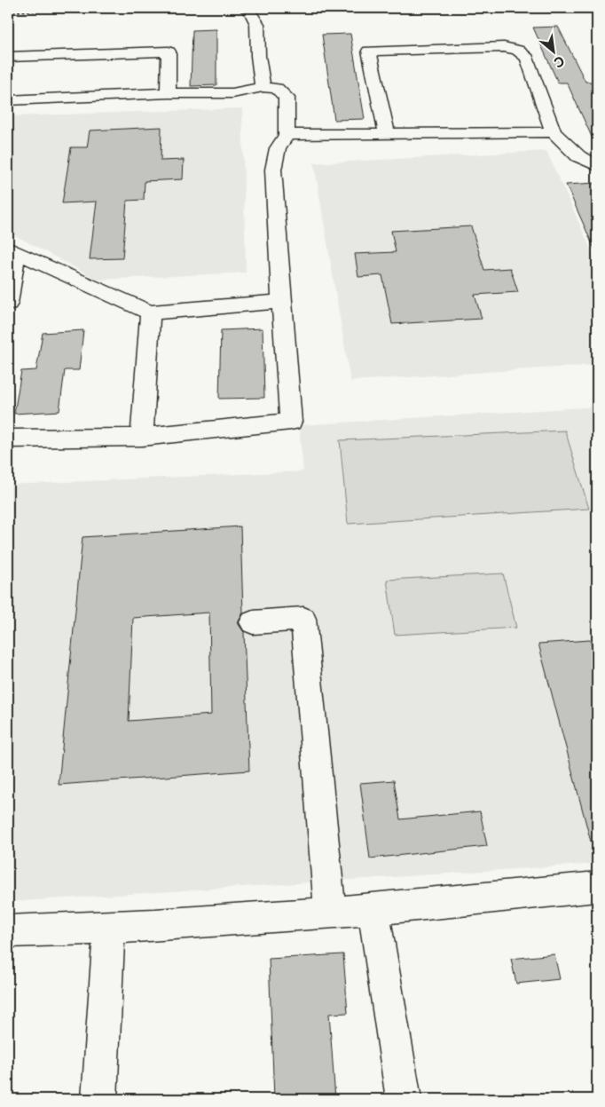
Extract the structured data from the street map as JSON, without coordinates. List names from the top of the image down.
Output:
{
  "north": "bottom right"
}
